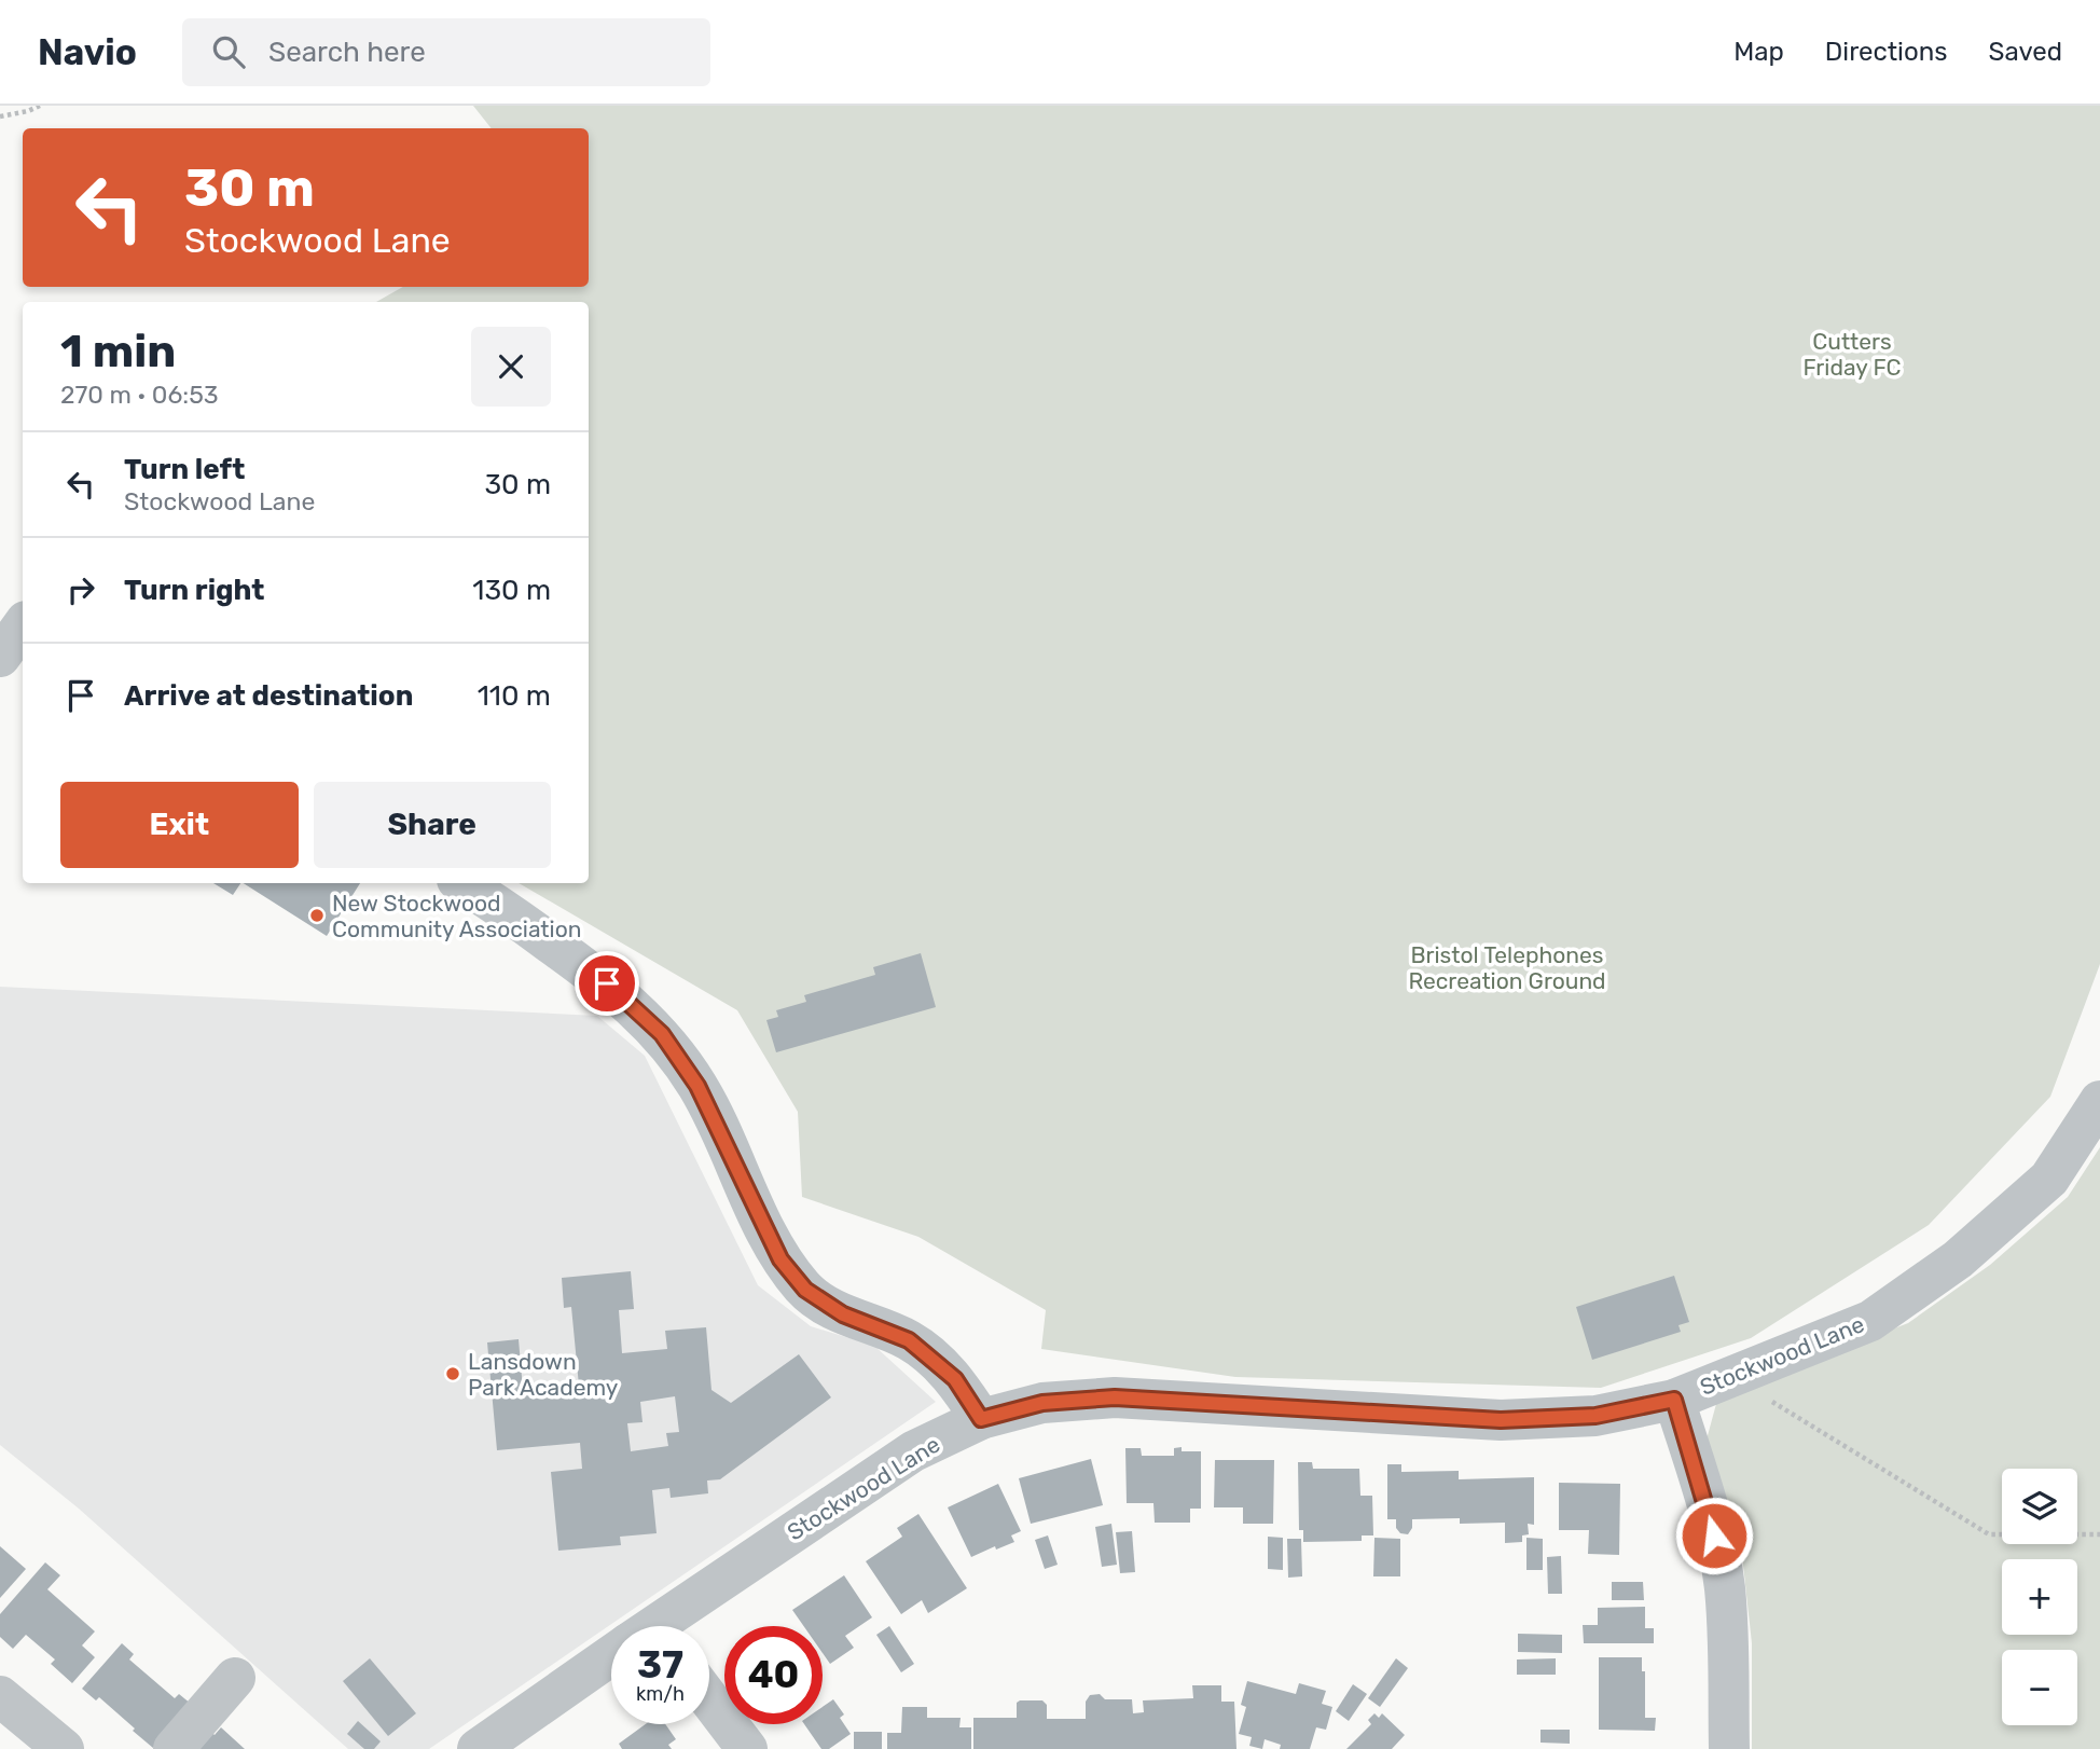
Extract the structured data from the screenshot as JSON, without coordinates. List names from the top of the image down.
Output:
{
  "streets": {
    "street": ["Stockwood Lane"]
  },
  "parks": ["Cutters Friday FC", "Bristol Telephones Recreation Ground"],
  "places": ["New Stockwood Community Association", "Lansdown Park Academy"],
  "page": {
    "header": "Navio",
    "search": "Search here",
    "nav": ["Map", "Directions", "Saved"],
    "turn": ["30 m", "Stockwood Lane"],
    "heading": ["1 min", "270 m · 06:53"],
    "list": [
      {
        "name": "Turn left",
        "note": "Stockwood Lane",
        "value": "30 m"
      },
      {
        "name": "Turn right",
        "value": "130 m"
      },
      {
        "name": "Arrive at destination",
        "value": "110 m"
      }
    ],
    "buttons": ["Exit", "Share"],
    "map_buttons": ["+", "−"],
    "speed": "37 km/h",
    "limit": "40"
  }
}
